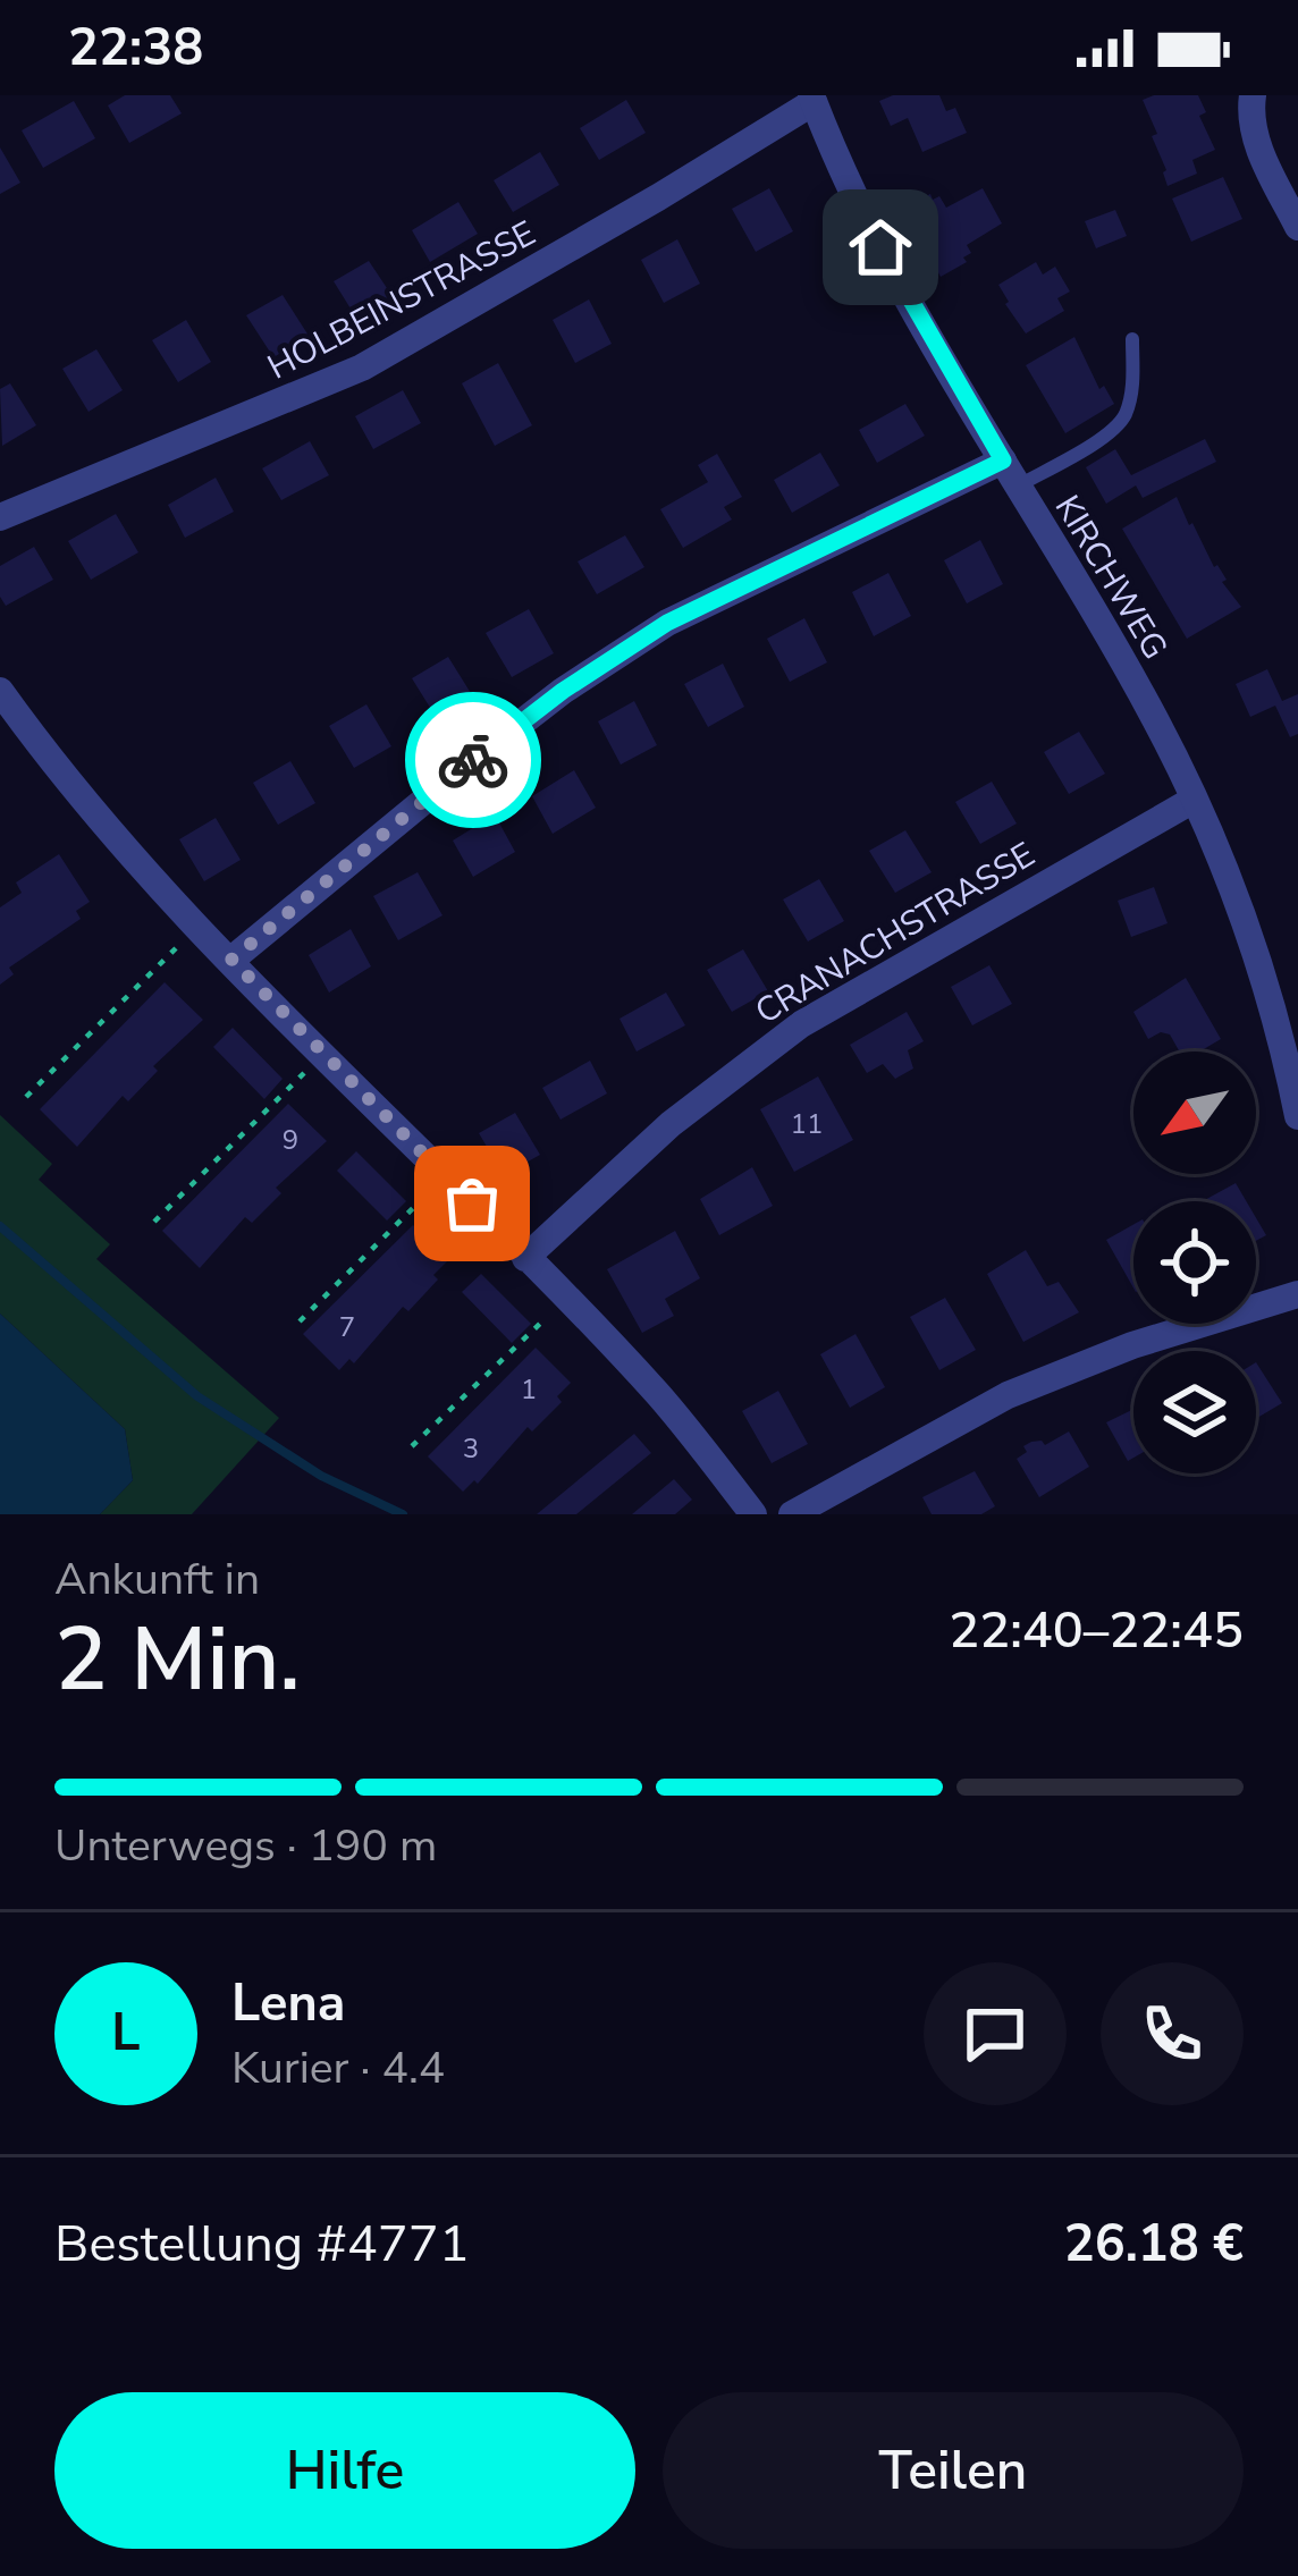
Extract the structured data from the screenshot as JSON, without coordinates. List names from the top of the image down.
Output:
{
  "streets": {
    "street": ["HOLBEINSTRASSE", "KIRCHWEG", "CRANACHSTRASSE"]
  },
  "crossings": [
    ["HOLBEINSTRASSE", "KIRCHWEG"],
    ["KIRCHWEG", "CRANACHSTRASSE"]
  ],
  "house_numbers": [
    "11",
    "9",
    "7",
    "1",
    "3"
  ],
  "north": "bottom left",
  "page": {
    "status": "22:38",
    "heading": ["2 Min.", "Ankunft in", "22:40–22:45"],
    "panel": [
      "Lena",
      "Kurier · 4.4",
      "Bestellung #4771",
      "26.18 €"
    ],
    "bar": "Unterwegs · 190 m",
    "round": "L",
    "buttons": ["Hilfe", "Teilen"]
  }
}
